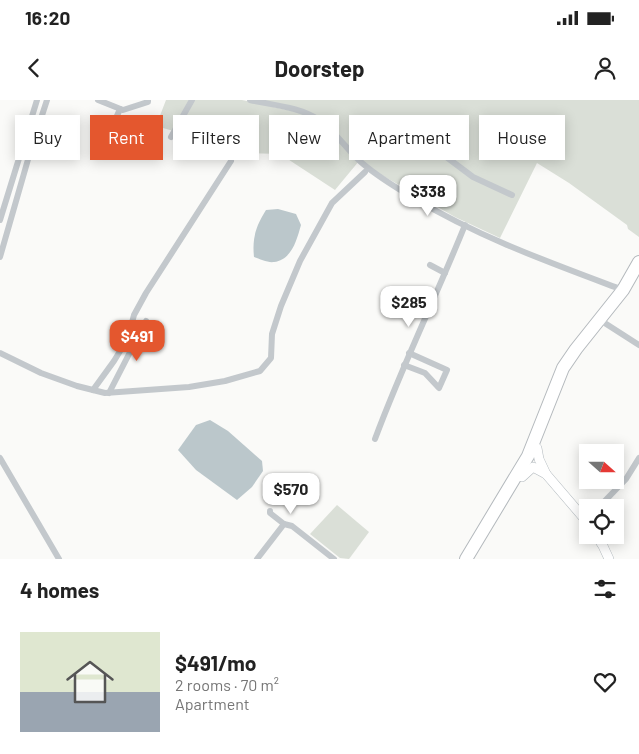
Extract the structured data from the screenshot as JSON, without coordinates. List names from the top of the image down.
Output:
{
  "north": "right",
  "page": {
    "status": "16:20",
    "header": "Doorstep",
    "chip": [
      "Buy",
      "Rent",
      "Filters",
      "New",
      "Apartment",
      "House"
    ],
    "price": [
      "$338",
      "$285",
      "$491",
      "$570"
    ],
    "heading": "4 homes",
    "list": [
      {
        "name": "$491/mo",
        "note": "2 rooms · 70 m² · Apartment"
      }
    ]
  }
}
